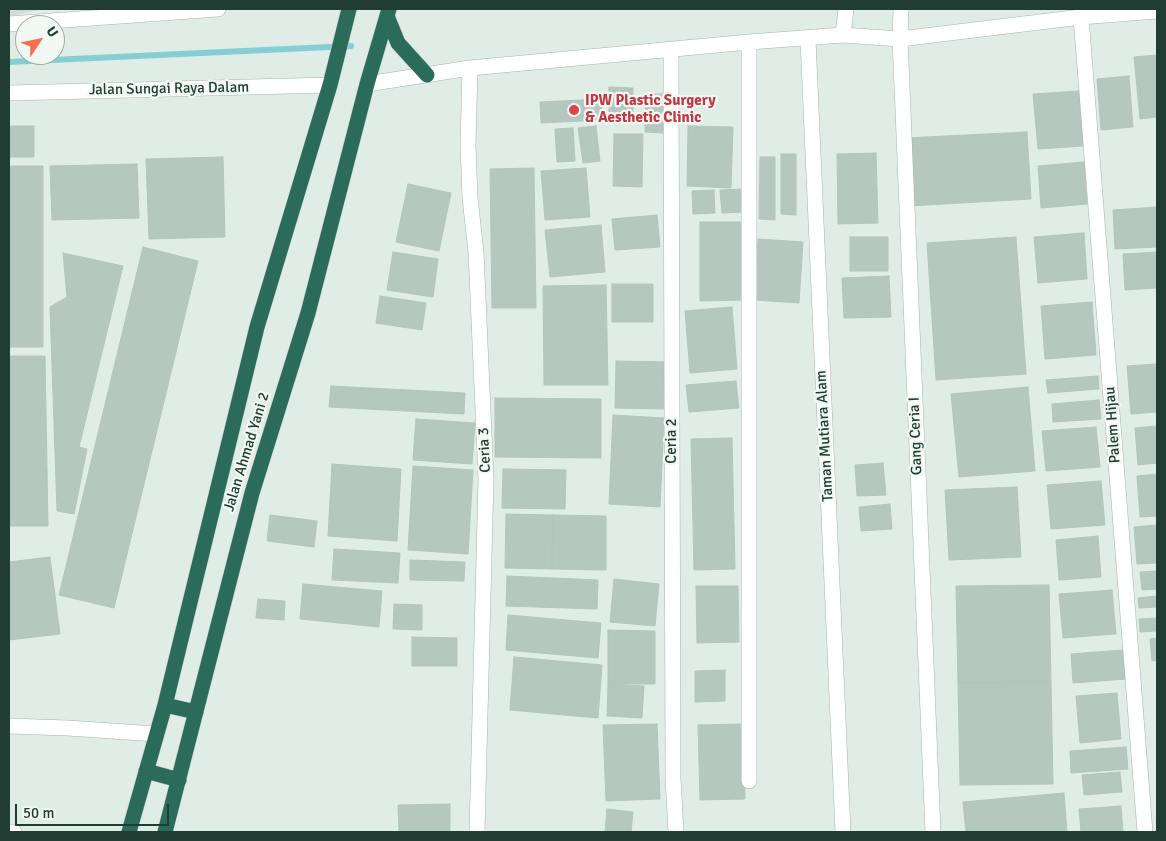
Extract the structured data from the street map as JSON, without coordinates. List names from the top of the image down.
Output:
{
  "streets": {
    "highway": ["Jalan Ahmad Yani 2"],
    "street": [
      "Jalan Sungai Raya Dalam",
      "Palem Hijau",
      "Taman Mutiara Alam",
      "Gang Ceria I",
      "Ceria 2",
      "Ceria 3"
    ]
  },
  "crossings": [
    ["Jalan Sungai Raya Dalam", "Jalan Ahmad Yani 2"]
  ],
  "places": ["IPW Plastic Surgery & Aesthetic Clinic"],
  "scale_bar": "50 m",
  "north": "top right"
}
